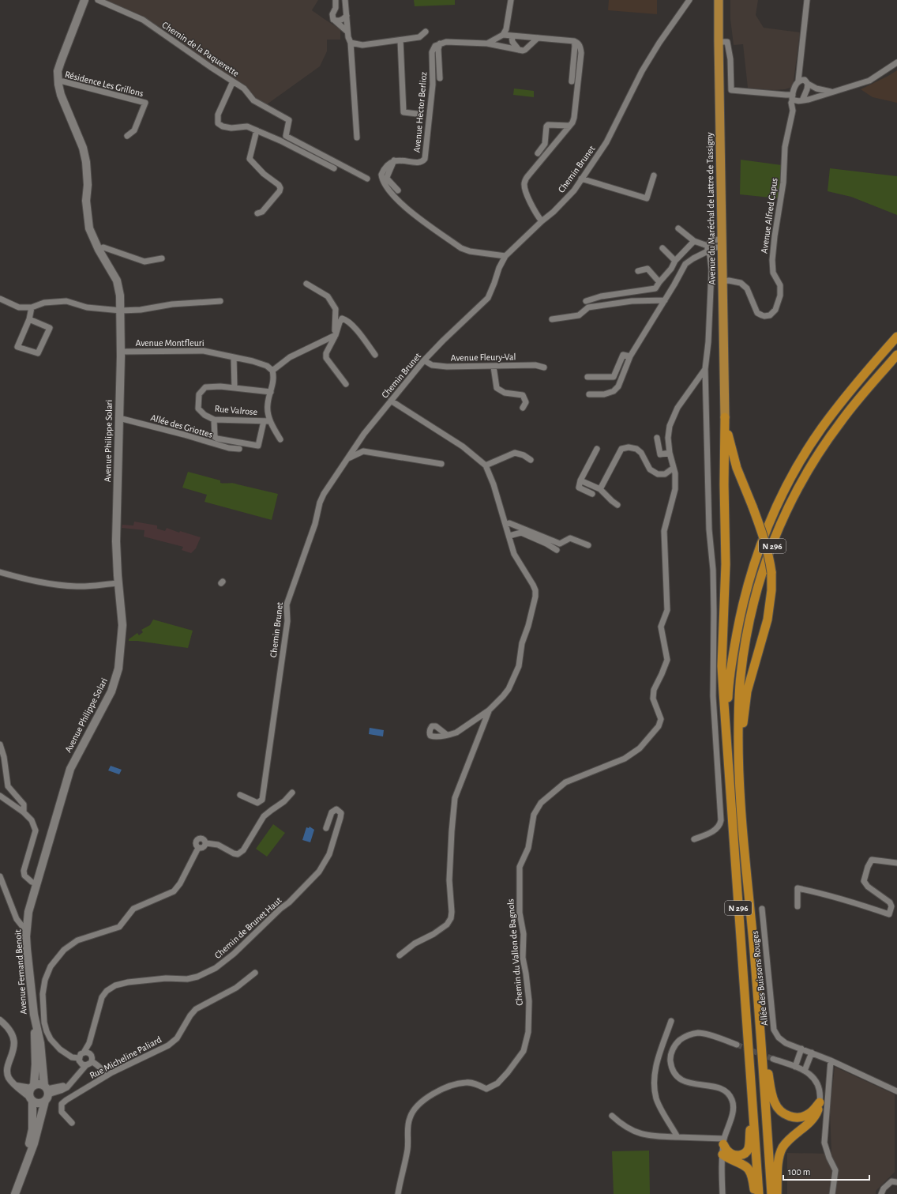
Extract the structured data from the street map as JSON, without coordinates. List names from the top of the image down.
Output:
{
  "streets": {
    "highway": ["N 296"],
    "main road": ["Avenue du Maréchal de Lattre de Tassigny", "Avenue Philippe Solari", "Avenue Fernand Benoit"],
    "street": [
      "Chemin de la Paquerette",
      "Résidence Les Grillons",
      "Avenue Hector Berlioz",
      "Chemin Brunet",
      "Avenue Alfred Capus",
      "Avenue Montfleuri",
      "Avenue Fleury-Val",
      "Rue Valrose",
      "Allée des Griottes",
      "Chemin de Brunet Haut",
      "Chemin du Vallon de Bagnols",
      "Allée des Buissons Rouges",
      "Rue Micheline Paliard"
    ]
  },
  "crossings": [
    ["Résidence Les Grillons", "Avenue Philippe Solari"],
    ["Chemin Brunet", "Avenue Fleury-Val"],
    ["Avenue du Maréchal de Lattre de Tassigny", "Avenue Alfred Capus"],
    ["Avenue Montfleuri", "Avenue Philippe Solari"],
    ["Allée des Griottes", "Avenue Philippe Solari"],
    ["Avenue Philippe Solari", "Avenue Fernand Benoit"]
  ],
  "scale_bar": "100 m"
}
